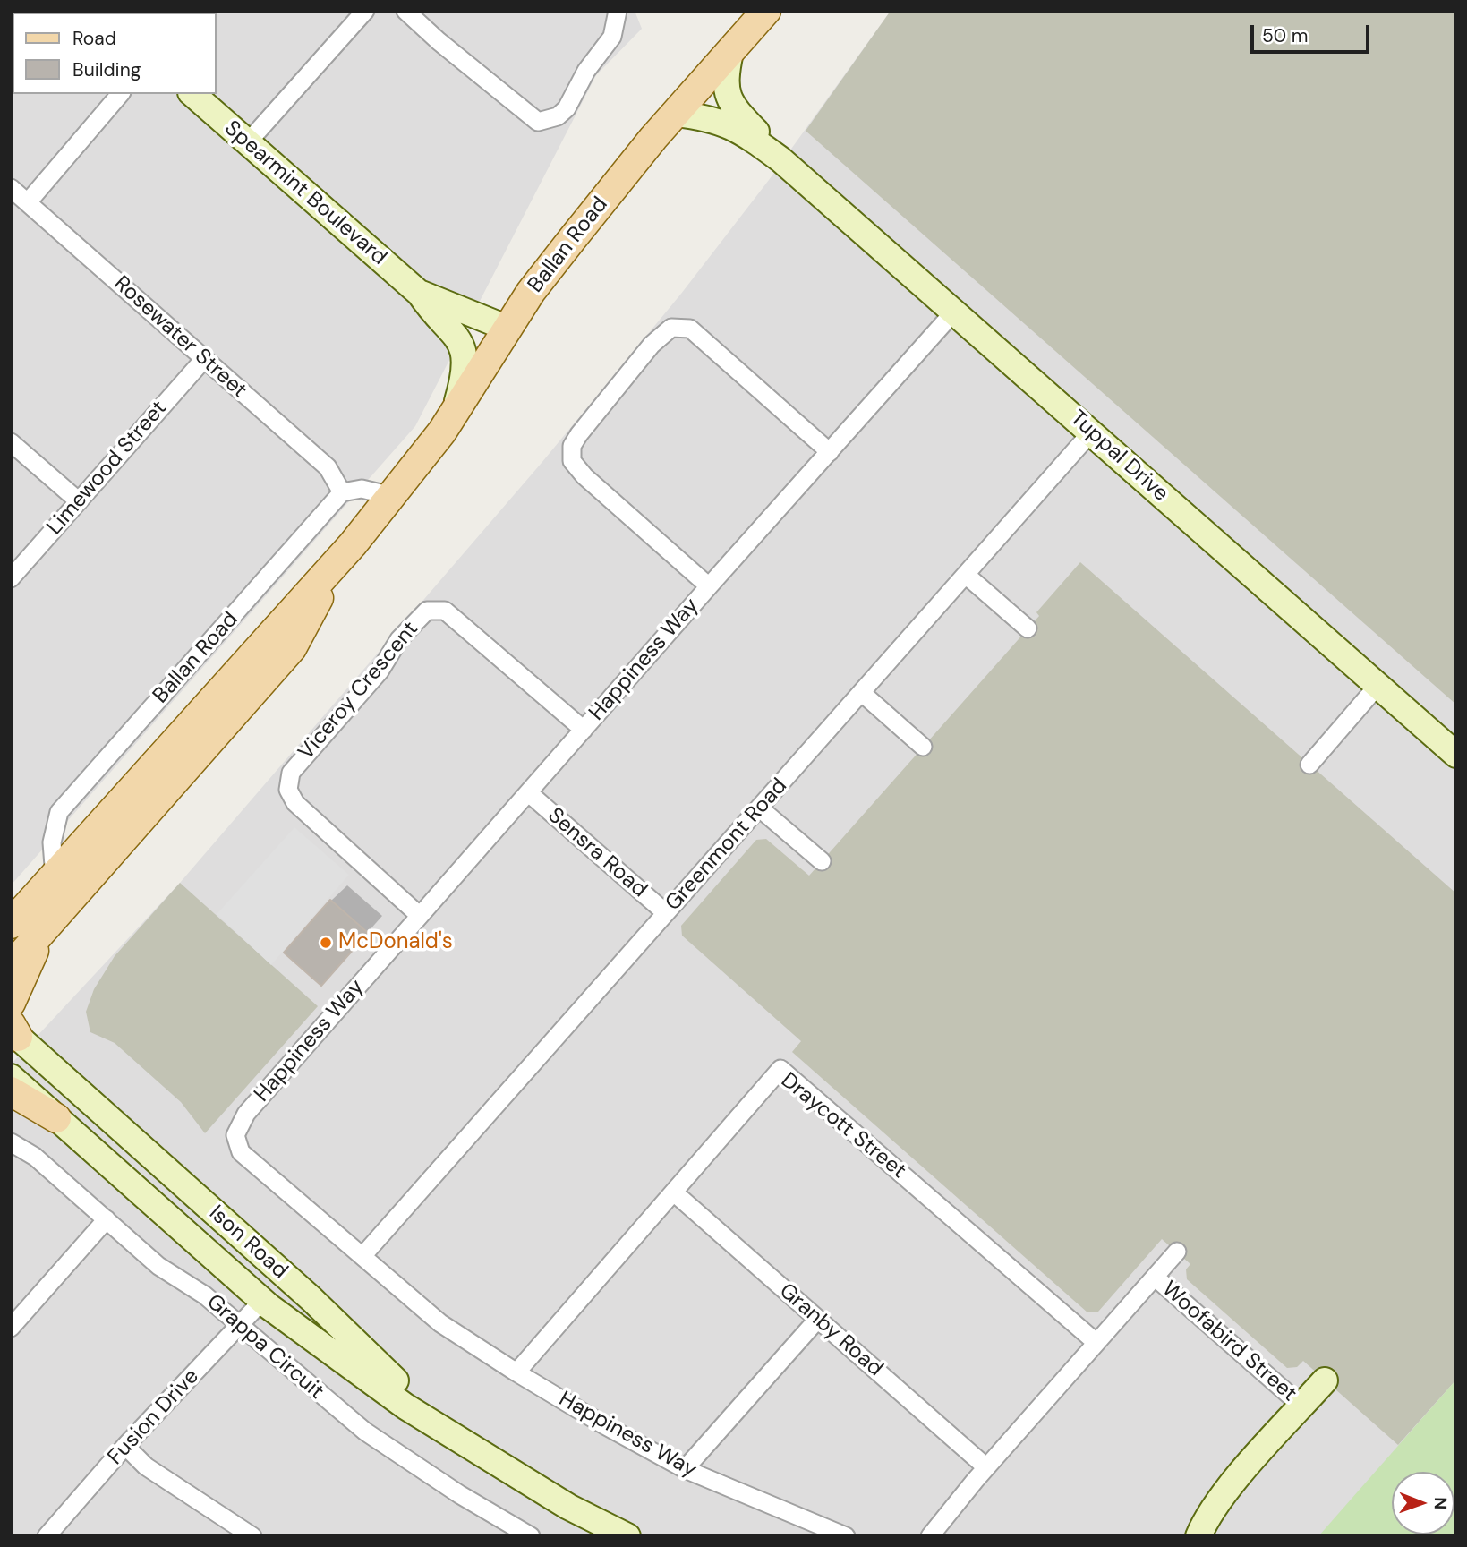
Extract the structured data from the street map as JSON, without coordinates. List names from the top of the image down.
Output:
{
  "streets": {
    "main road": ["Ballan Road"],
    "street": [
      "Spearmint Boulevard",
      "Rosewater Street",
      "Tuppal Drive",
      "Limewood Street",
      "Happiness Way",
      "Viceroy Crescent",
      "Greenmont Road",
      "Sensra Road",
      "Draycott Street",
      "Ison Road",
      "Granby Road",
      "Woofabird Street",
      "Grappa Circuit",
      "Fusion Drive"
    ]
  },
  "crossings": [
    ["Spearmint Boulevard", "Ballan Road"],
    ["Ballan Road", "Rosewater Street"],
    ["Ballan Road", "Tuppal Drive"],
    ["Rosewater Street", "Limewood Street"],
    ["Tuppal Drive", "Happiness Way"],
    ["Tuppal Drive", "Greenmont Road"],
    ["Happiness Way", "Viceroy Crescent"],
    ["Happiness Way", "Greenmont Road"],
    ["Happiness Way", "Sensra Road"],
    ["Happiness Way", "Draycott Street"],
    ["Greenmont Road", "Sensra Road"],
    ["Draycott Street", "Granby Road"],
    ["Ison Road", "Fusion Drive"],
    ["Grappa Circuit", "Fusion Drive"]
  ],
  "places": ["McDonald's"],
  "legend": ["Road", "Building"],
  "scale_bar": "50 m",
  "north": "right"
}
